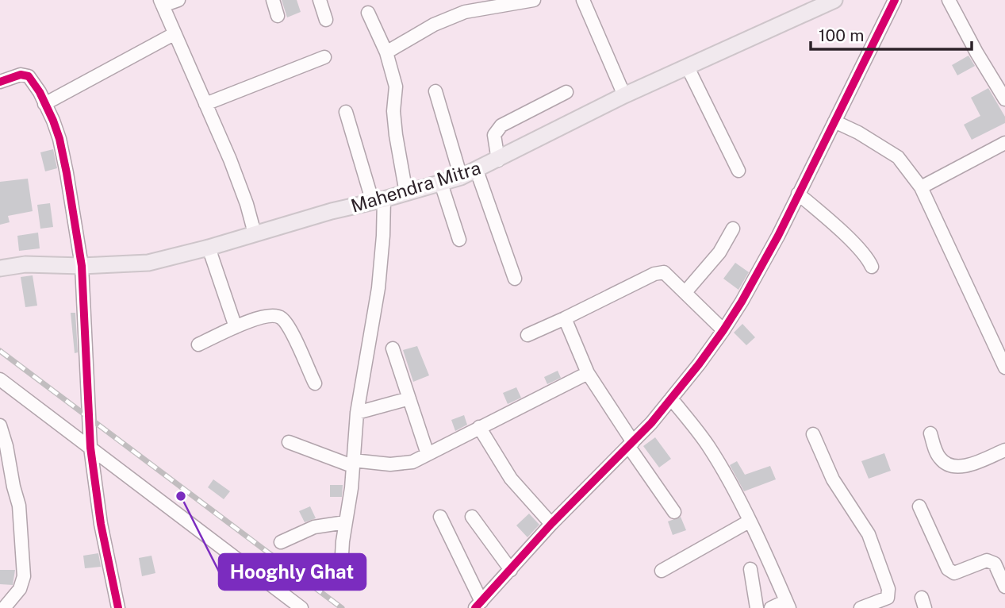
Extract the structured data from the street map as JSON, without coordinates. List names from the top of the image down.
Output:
{
  "streets": {
    "main road": ["Mahendra Mitra"]
  },
  "places": ["Hooghly Ghat"],
  "scale_bar": "100 m"
}
